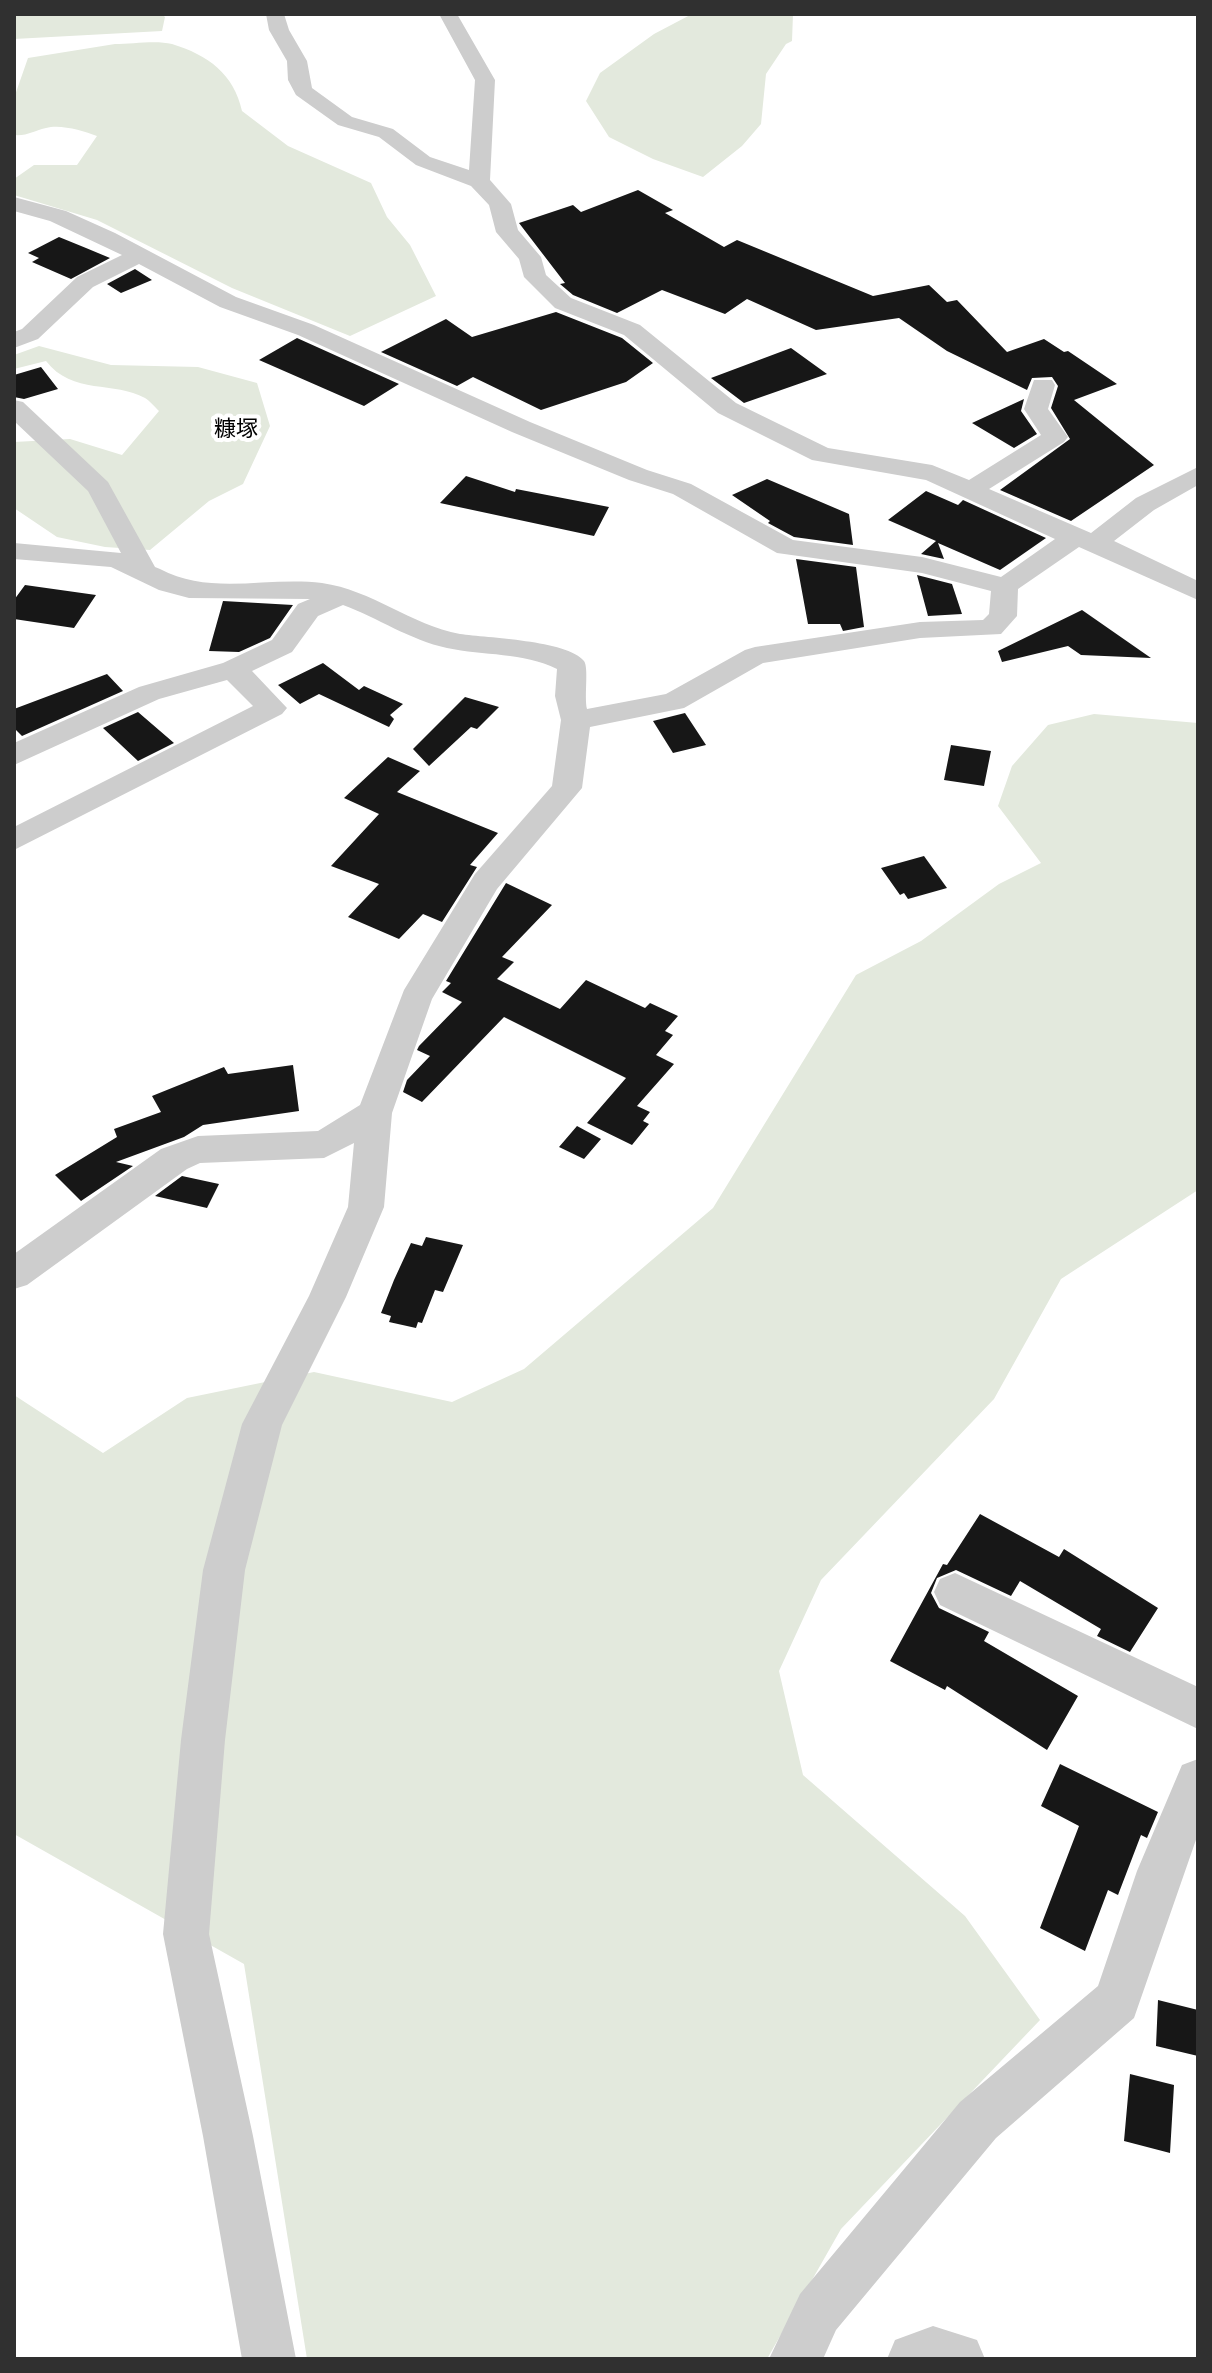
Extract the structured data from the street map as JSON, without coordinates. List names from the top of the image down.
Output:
{
  "districts": ["糠塚"]
}
